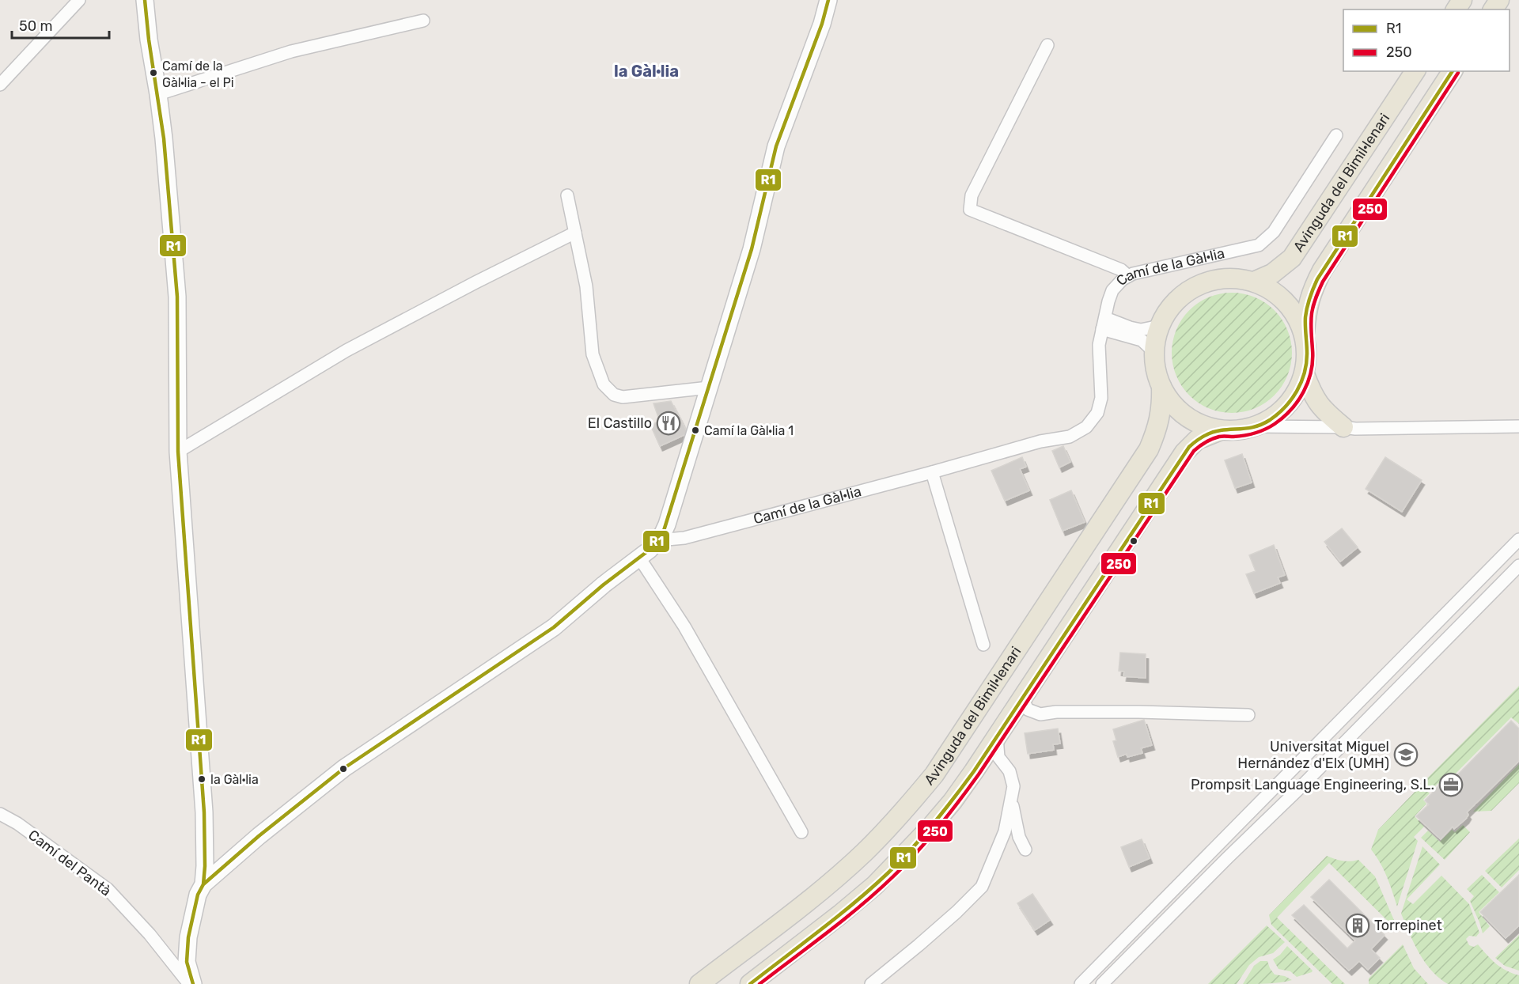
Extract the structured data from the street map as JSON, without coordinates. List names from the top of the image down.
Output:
{
  "streets": {
    "main road": ["Avinguda del Bimil·lenari"],
    "street": ["Camí de la Gàl·lia", "Camí del Pantà"]
  },
  "districts": ["la Gàl·lia"],
  "places": {
    "other": ["Camí de la Gàl·lia - el Pi", "Camí la Gàl·lia 1", "la Gàl·lia"],
    "restaurant": ["El Castillo"],
    "school or university": ["Universitat Miguel Hernández d'Elx (UMH)"],
    "office": ["Prompsit Language Engineering, S.L."],
    "building": ["Torrepinet"]
  },
  "lines": ["transit line R1", "transit line 250"],
  "legend": ["R1", "250"],
  "scale_bar": "50 m"
}
